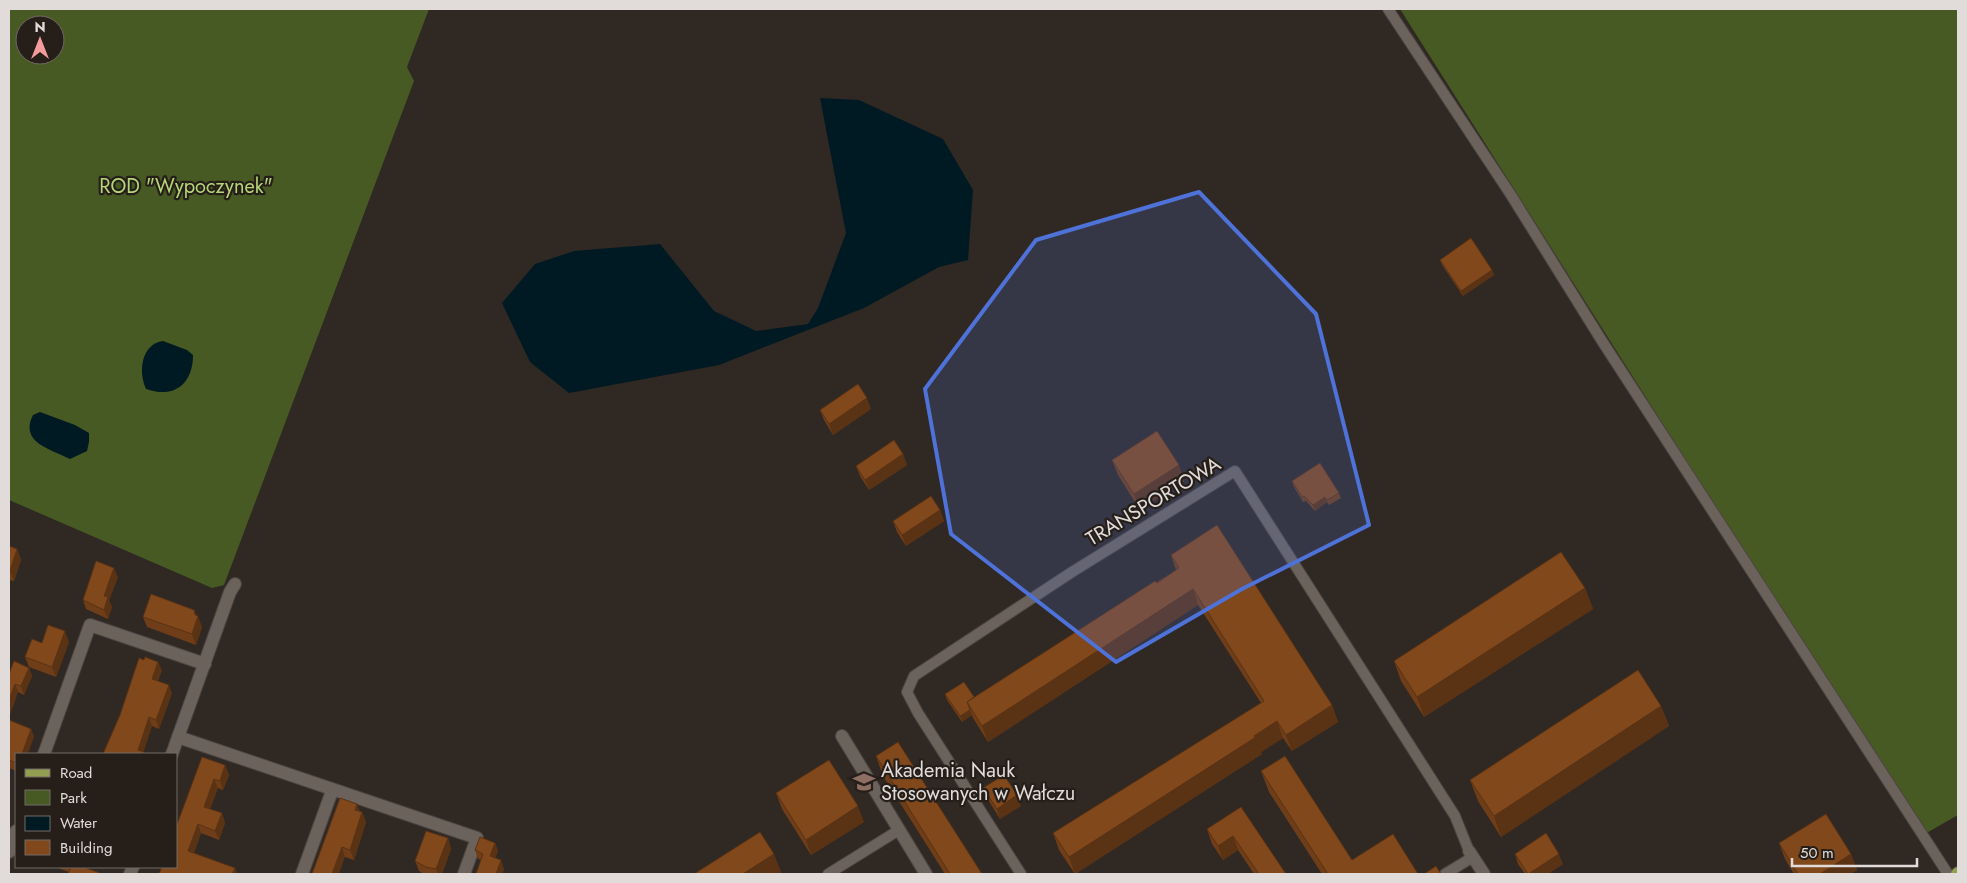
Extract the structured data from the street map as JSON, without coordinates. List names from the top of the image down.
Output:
{
  "streets": {
    "street": ["TRANSPORTOWA"]
  },
  "parks": ["ROD \"Wypoczynek\""],
  "places": {
    "school or university": ["Akademia Nauk Stosowanych w Wałczu"]
  },
  "legend": [
    "Road",
    "Park",
    "Water",
    "Building"
  ],
  "scale_bar": "50 m",
  "north": "top"
}
